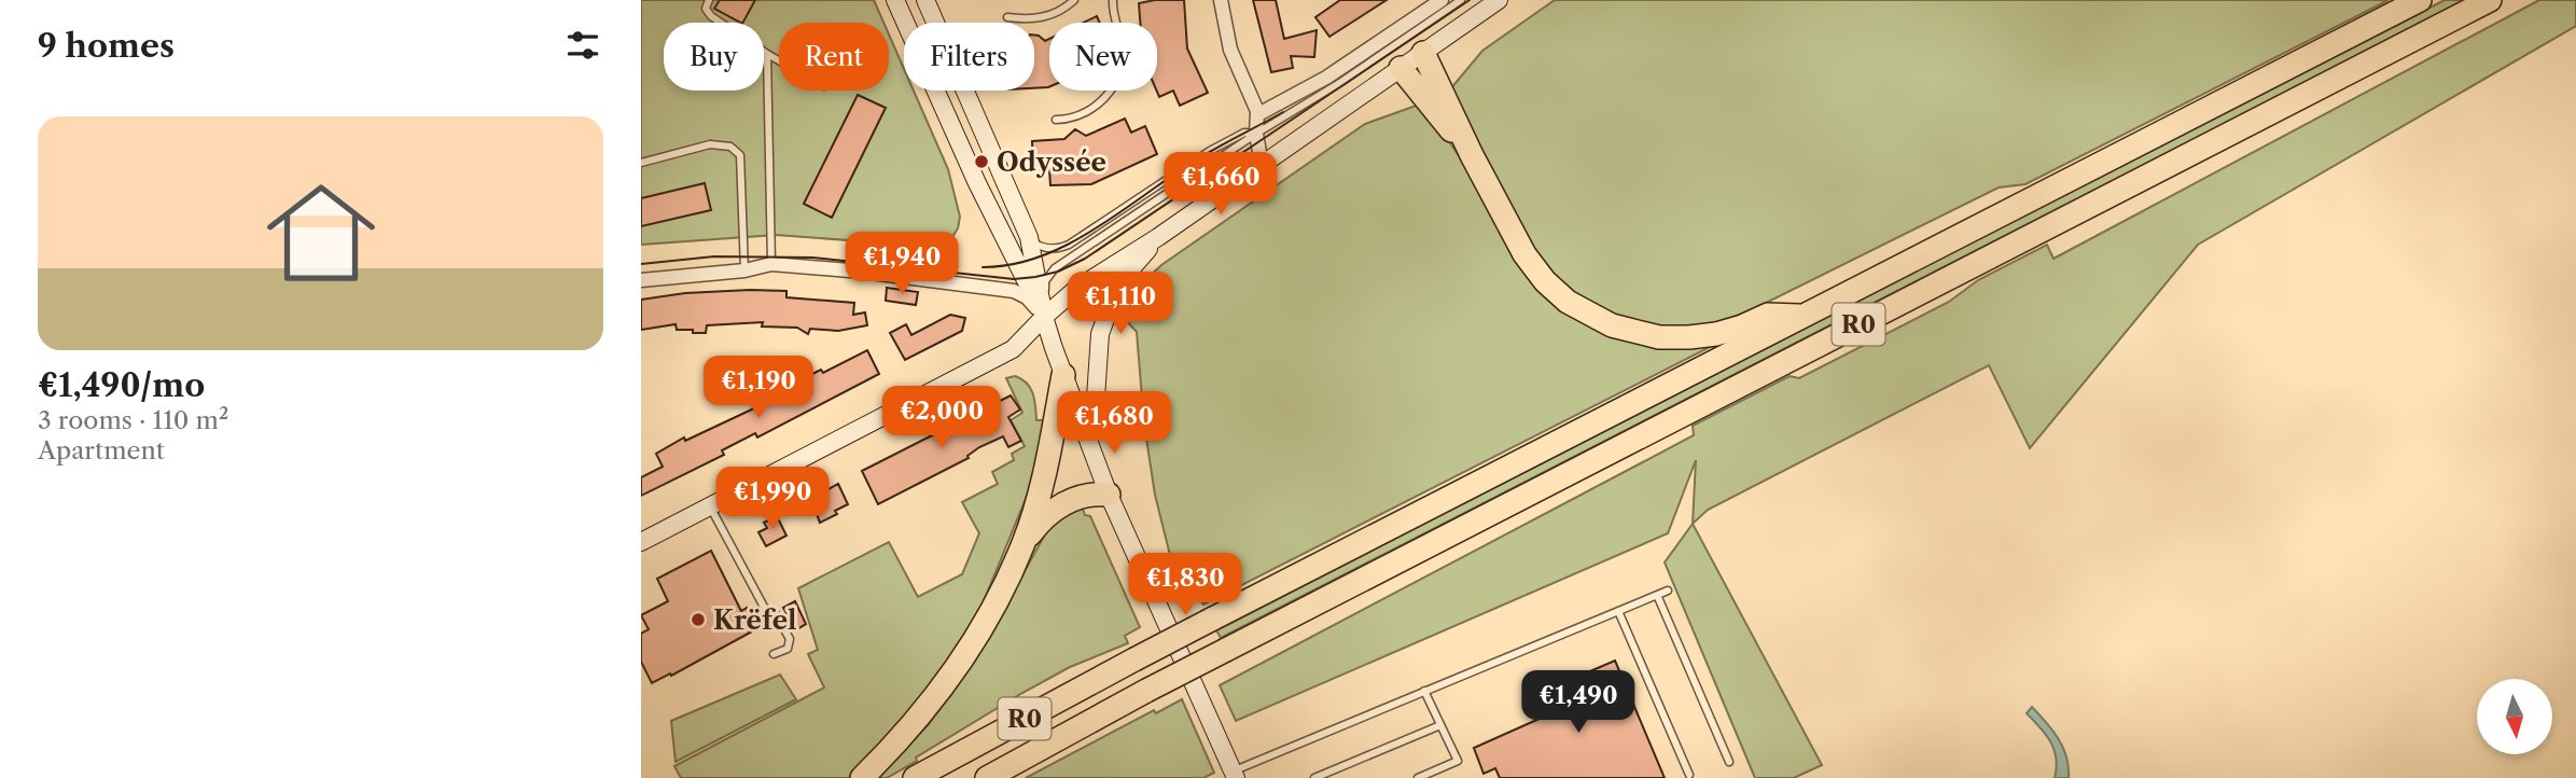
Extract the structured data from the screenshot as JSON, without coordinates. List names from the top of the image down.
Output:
{
  "streets": {
    "highway": ["R0"]
  },
  "places": ["Odyssée", "Krëfel"],
  "north": "bottom",
  "page": {
    "heading": "9 homes",
    "chip": [
      "Buy",
      "Rent",
      "Filters",
      "New"
    ],
    "list": [
      {
        "name": "€1,490/mo",
        "note": "3 rooms · 110 m² · Apartment"
      }
    ],
    "price": [
      "€1,660",
      "€1,940",
      "€1,110",
      "€1,190",
      "€2,000",
      "€1,680",
      "€1,990",
      "€1,830",
      "€1,490"
    ]
  }
}
